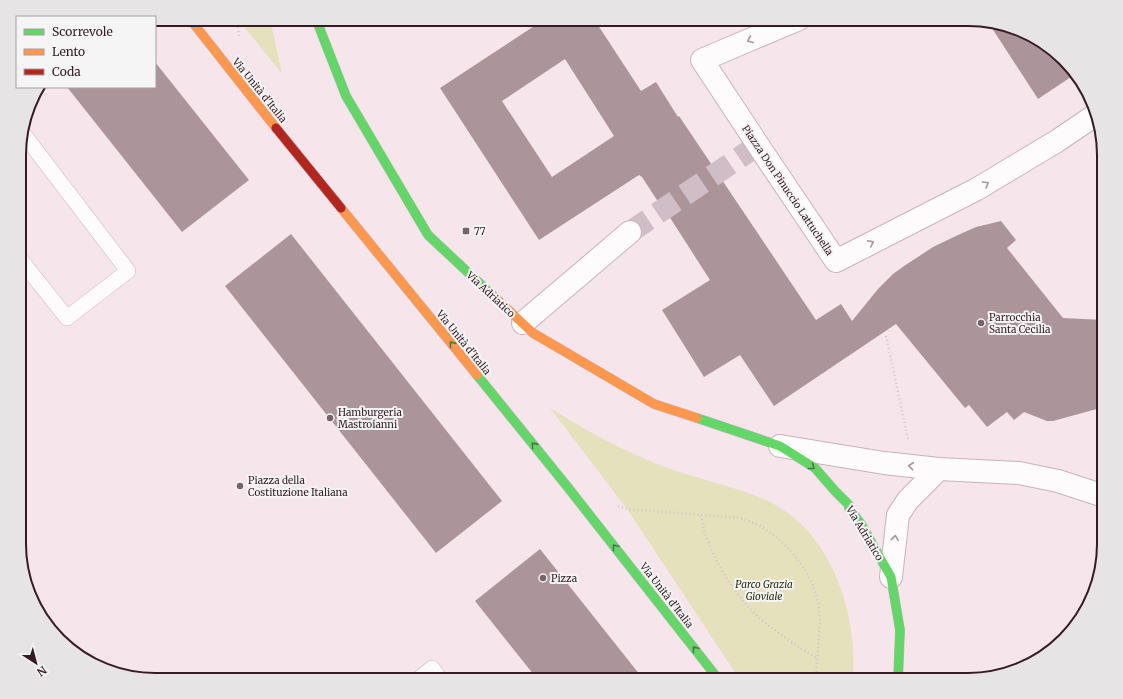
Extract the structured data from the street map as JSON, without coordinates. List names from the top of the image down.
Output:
{
  "streets": {
    "street": ["Via Unità d'Italia", "Piazza Don Pinuccio Lattuchella", "Via Adriatico"]
  },
  "one_way": ["Via Unità d'Italia"],
  "parks": ["Parco Grazia Gioviale"],
  "places": {
    "transit": ["77"],
    "other": [
      "Parrocchia Santa Cecilia",
      "Hamburgeria Mastroianni",
      "Piazza della Costituzione Italiana",
      "Pizza"
    ]
  },
  "legend": ["Scorrevole", "Lento", "Coda"],
  "north": "bottom right"
}
